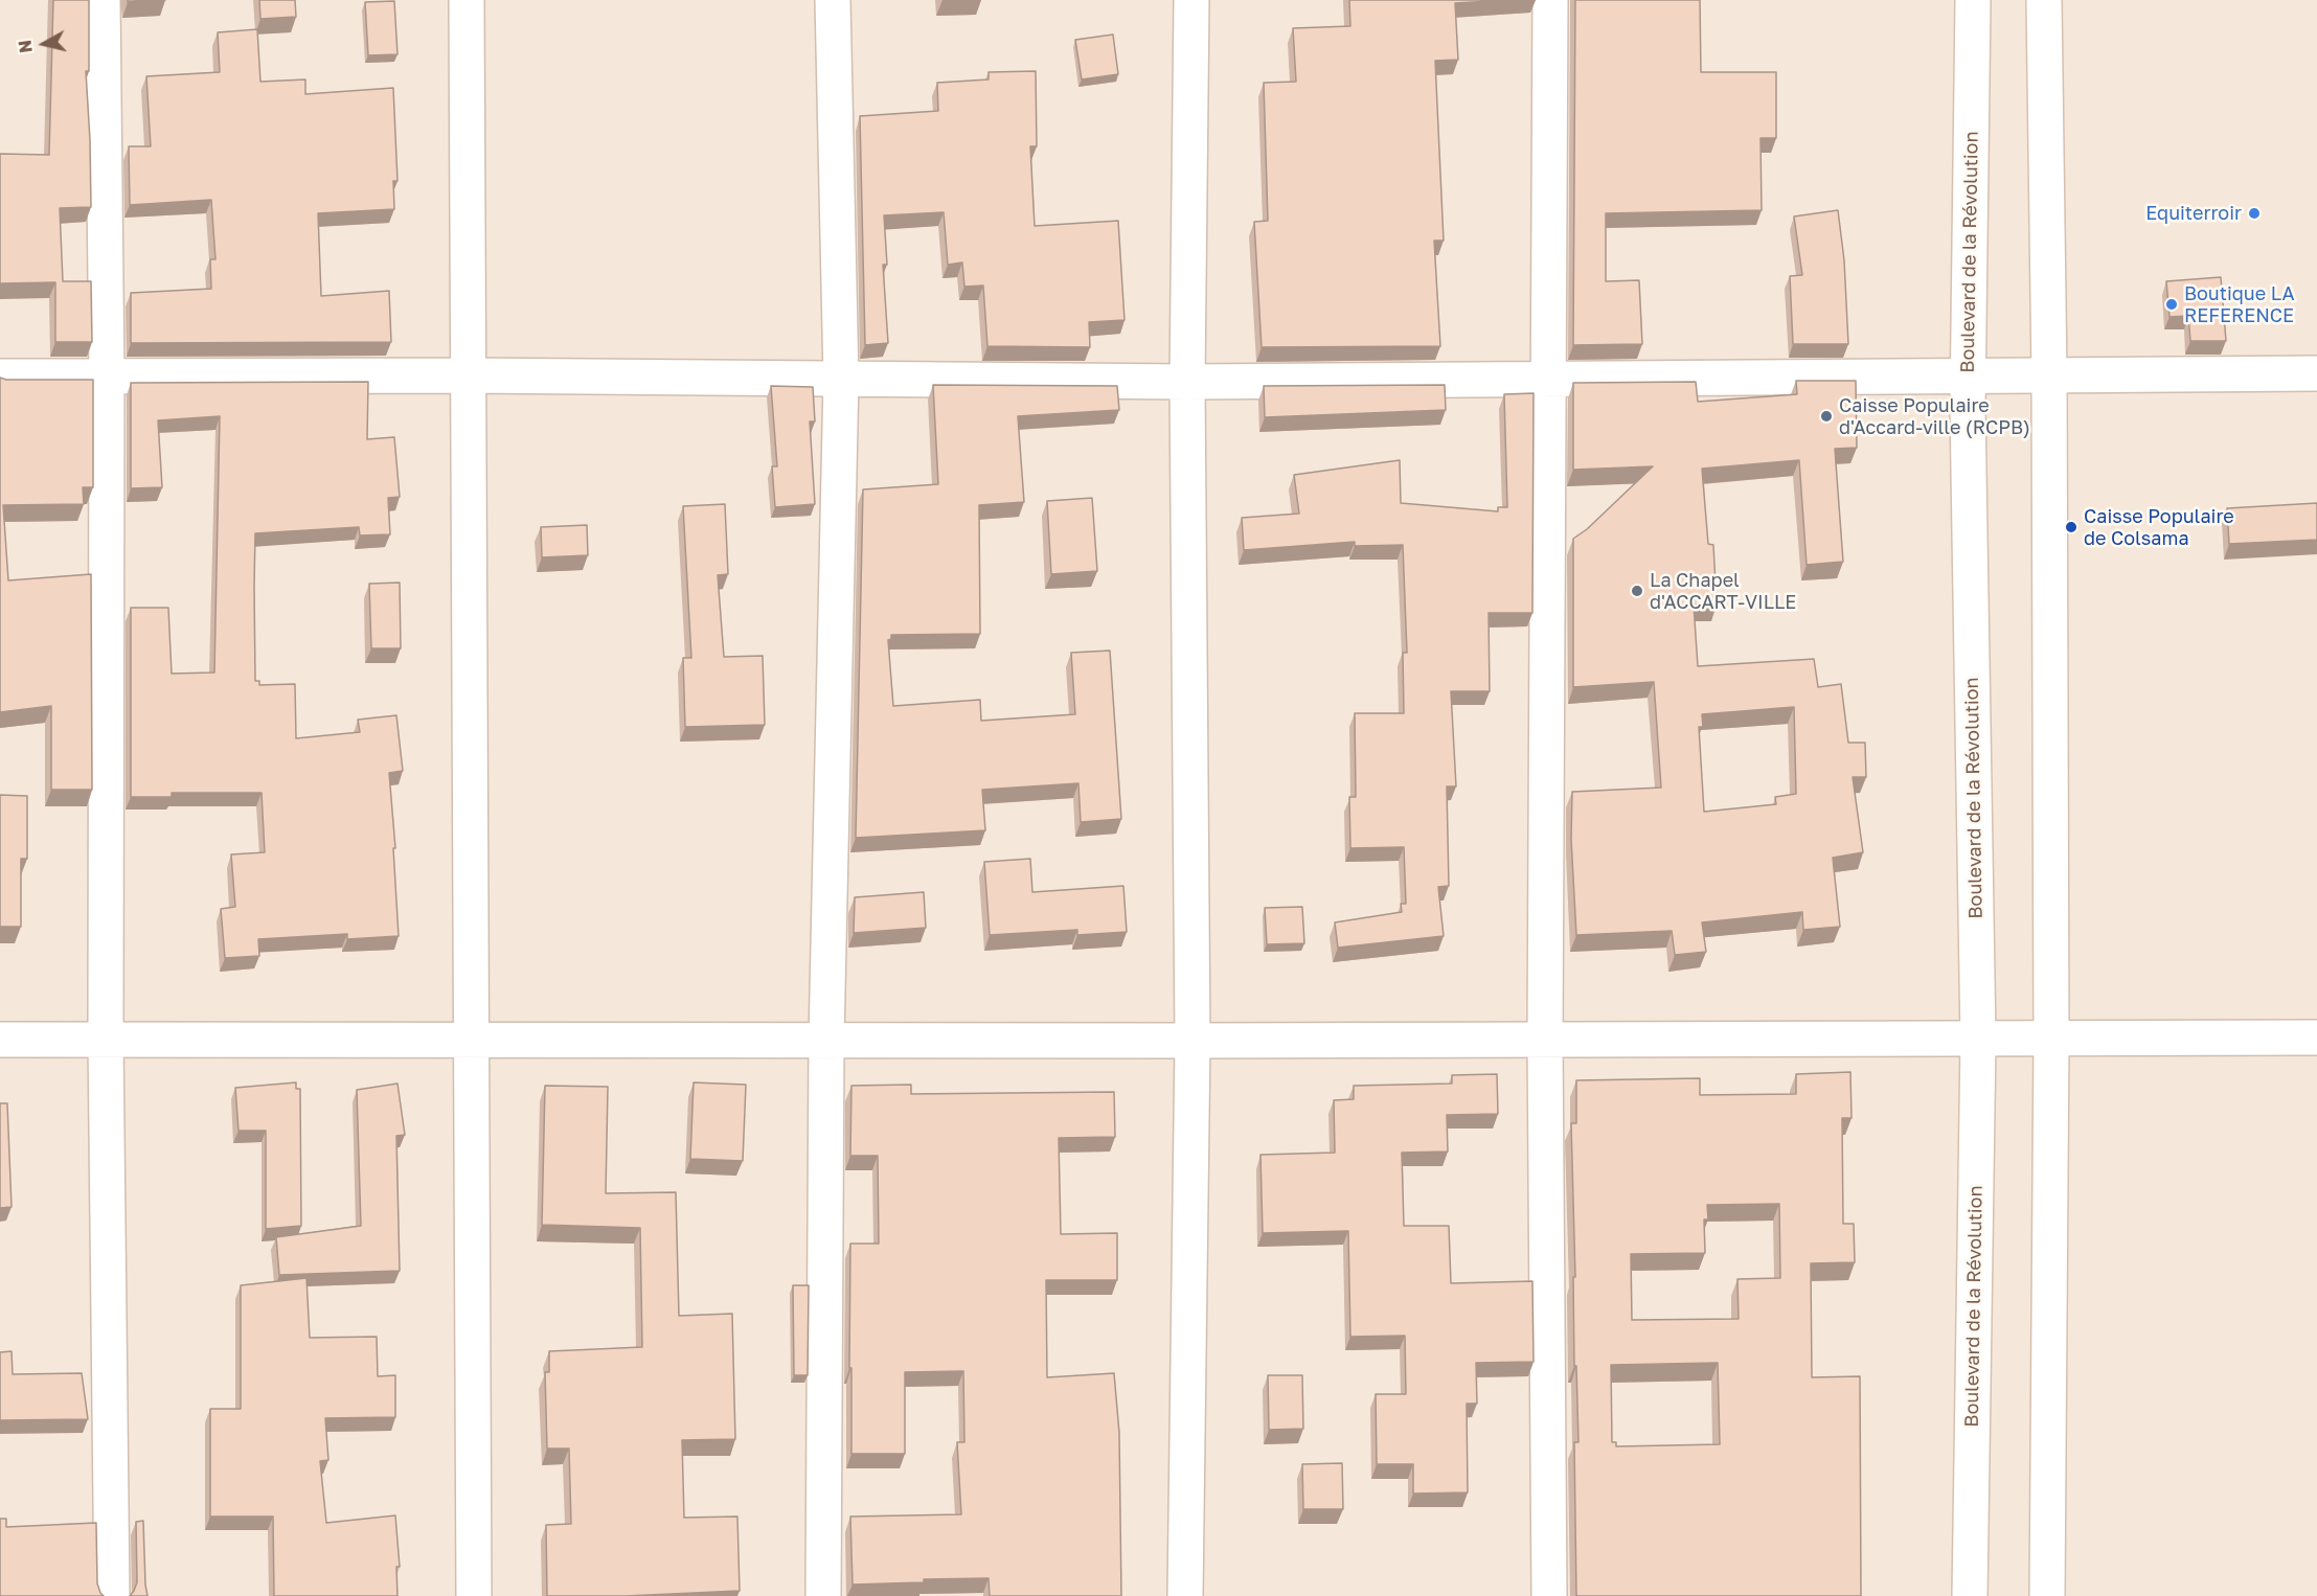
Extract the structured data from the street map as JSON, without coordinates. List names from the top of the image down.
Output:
{
  "streets": {
    "street": ["Boulevard de la Révolution"]
  },
  "places": [
    "Equiterroir",
    "Boutique LA REFERENCE",
    "Caisse Populaire d'Accard-ville (RCPB)",
    "Caisse Populaire de Colsama",
    "La Chapel d'ACCART-VILLE"
  ],
  "north": "left"
}
